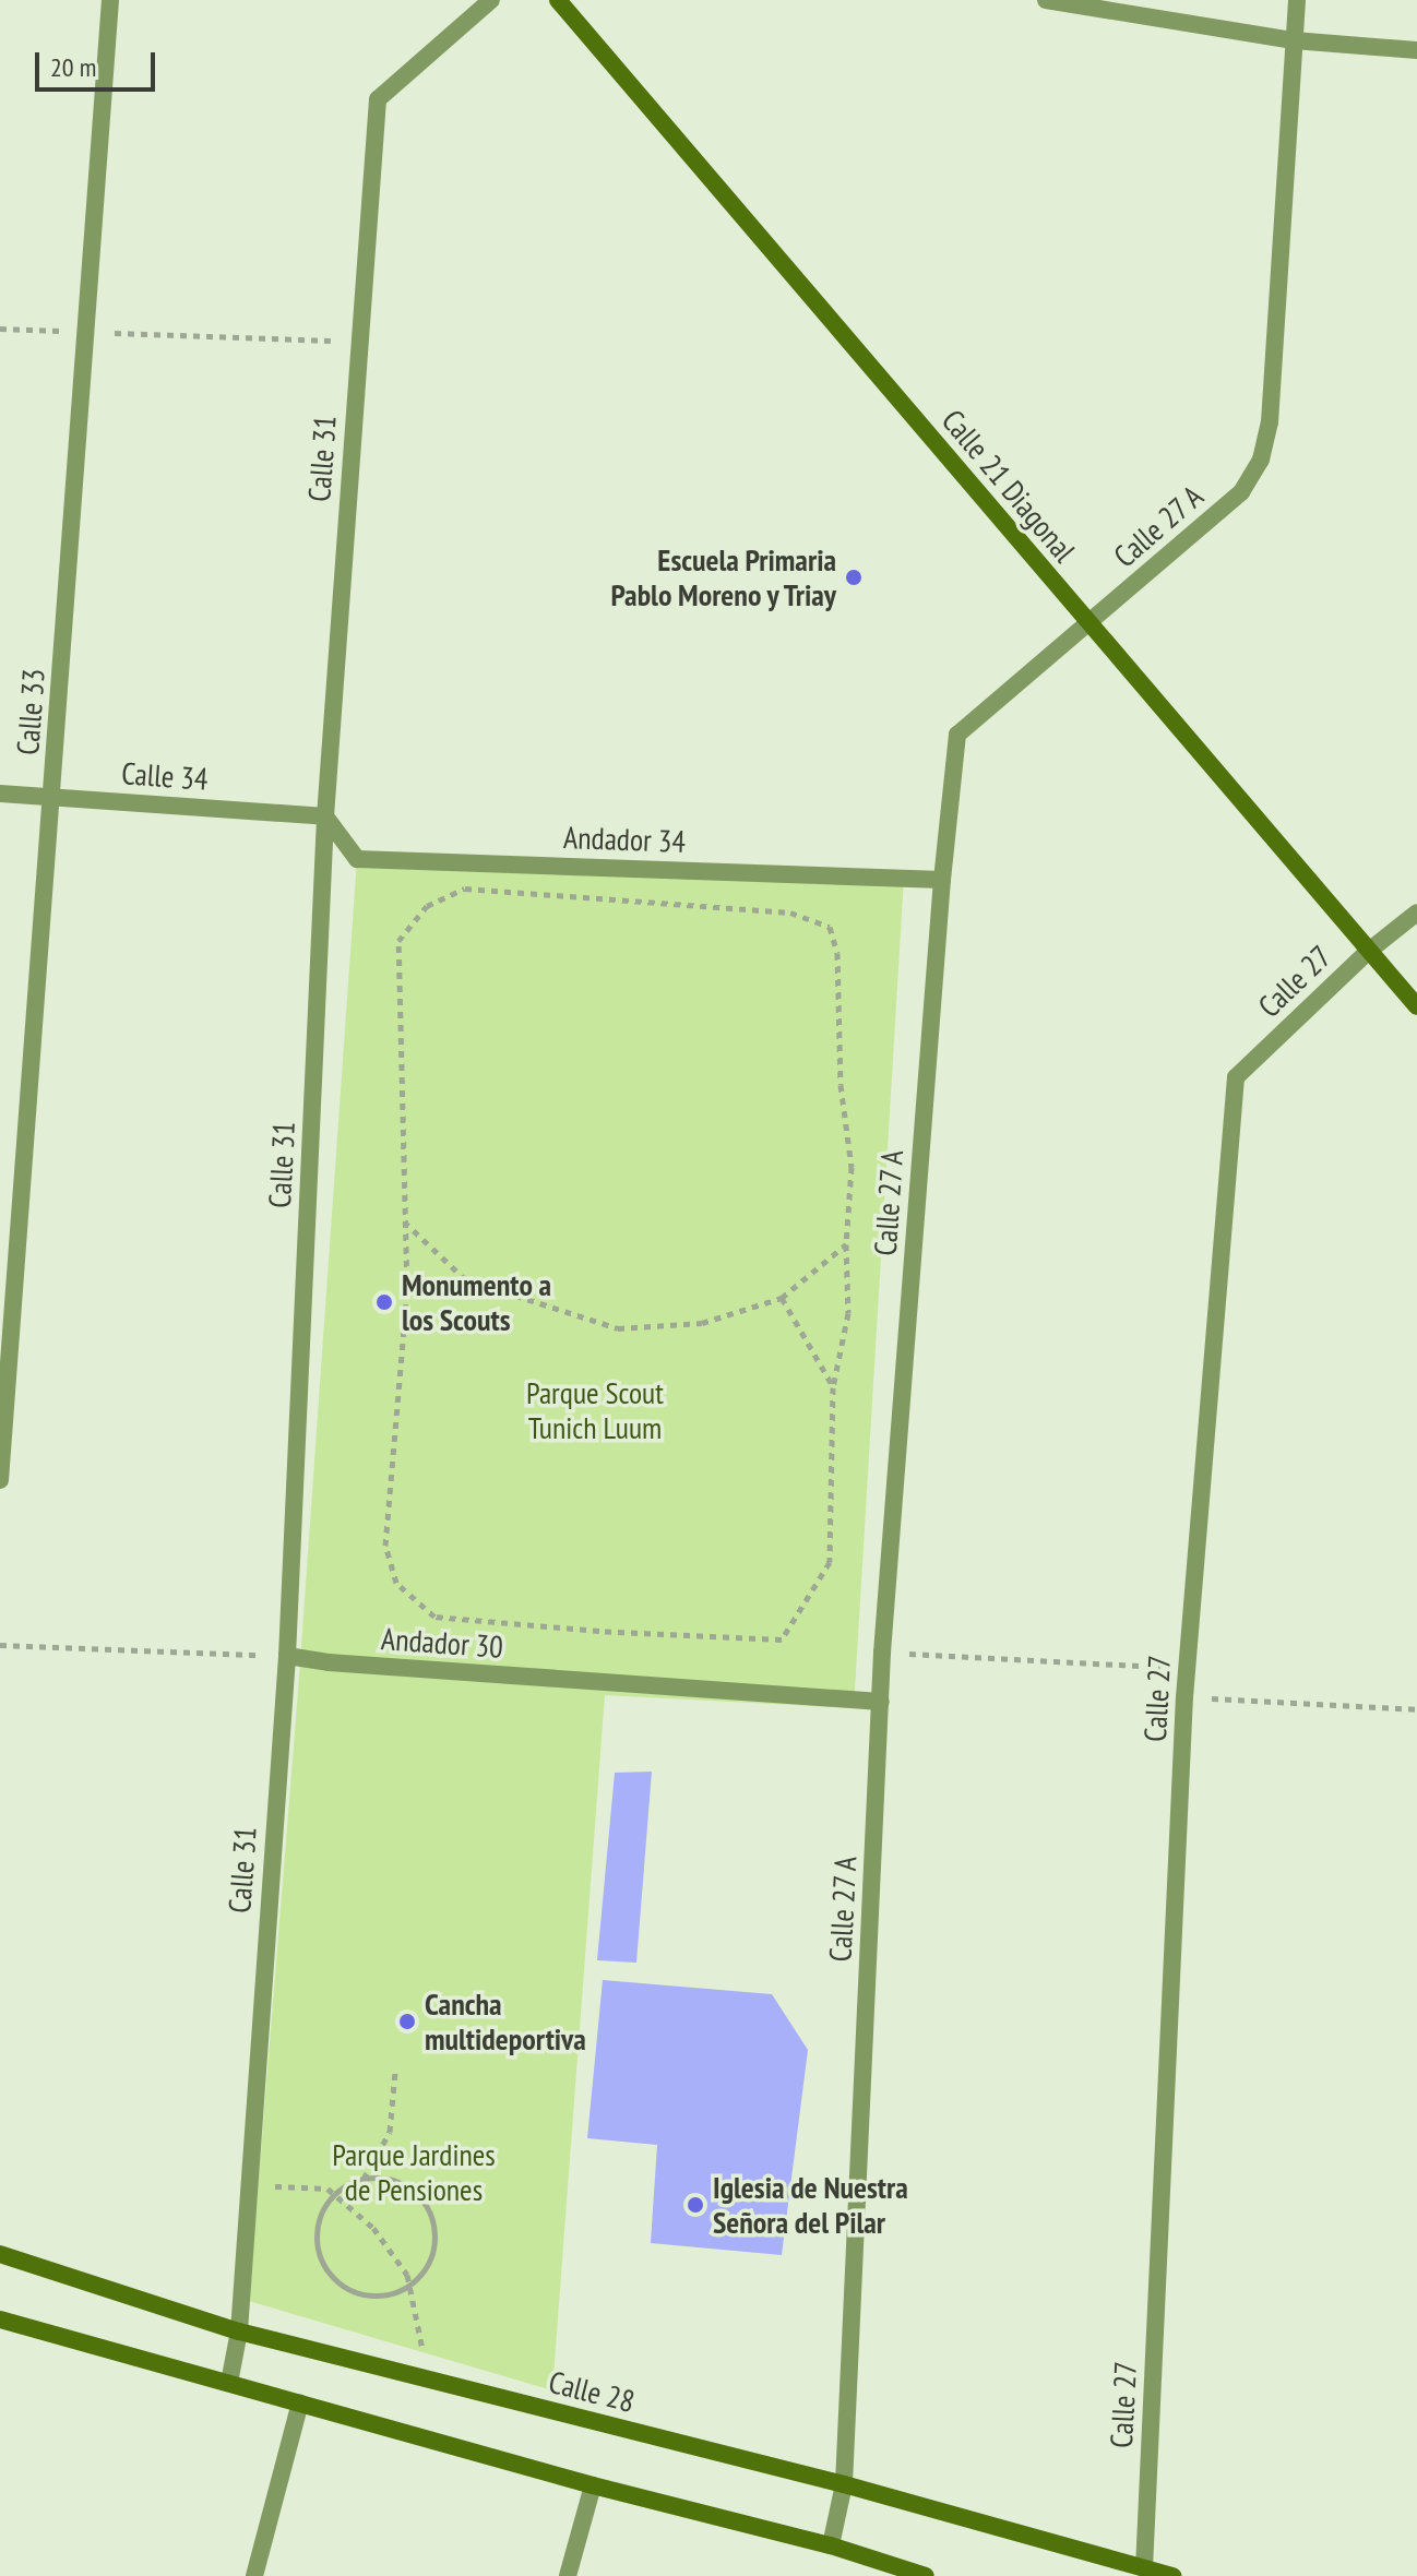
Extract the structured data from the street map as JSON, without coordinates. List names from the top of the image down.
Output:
{
  "streets": {
    "street": [
      "Calle 31",
      "Calle 21 Diagonal",
      "Calle 27 A",
      "Calle 33",
      "Calle 34",
      "Andador 34",
      "Calle 27",
      "Andador 30",
      "Calle 28"
    ]
  },
  "crossings": [
    ["Calle 31", "Calle 34"],
    ["Calle 31", "Andador 34"],
    ["Calle 31", "Andador 30"],
    ["Calle 31", "Calle 28"],
    ["Calle 21 Diagonal", "Calle 27 A"],
    ["Calle 21 Diagonal", "Calle 27"],
    ["Calle 27 A", "Andador 34"],
    ["Calle 27 A", "Andador 30"],
    ["Calle 27 A", "Calle 28"],
    ["Calle 33", "Calle 34"],
    ["Calle 34", "Andador 34"],
    ["Calle 27", "Calle 28"]
  ],
  "parks": ["Parque Scout Tunich Luum", "Parque Jardines de Pensiones"],
  "places": [
    "Escuela Primaria Pablo Moreno y Triay",
    "Monumento a los Scouts",
    "Cancha multideportiva",
    "Iglesia de Nuestra Señora del Pilar"
  ],
  "scale_bar": "20 m"
}
